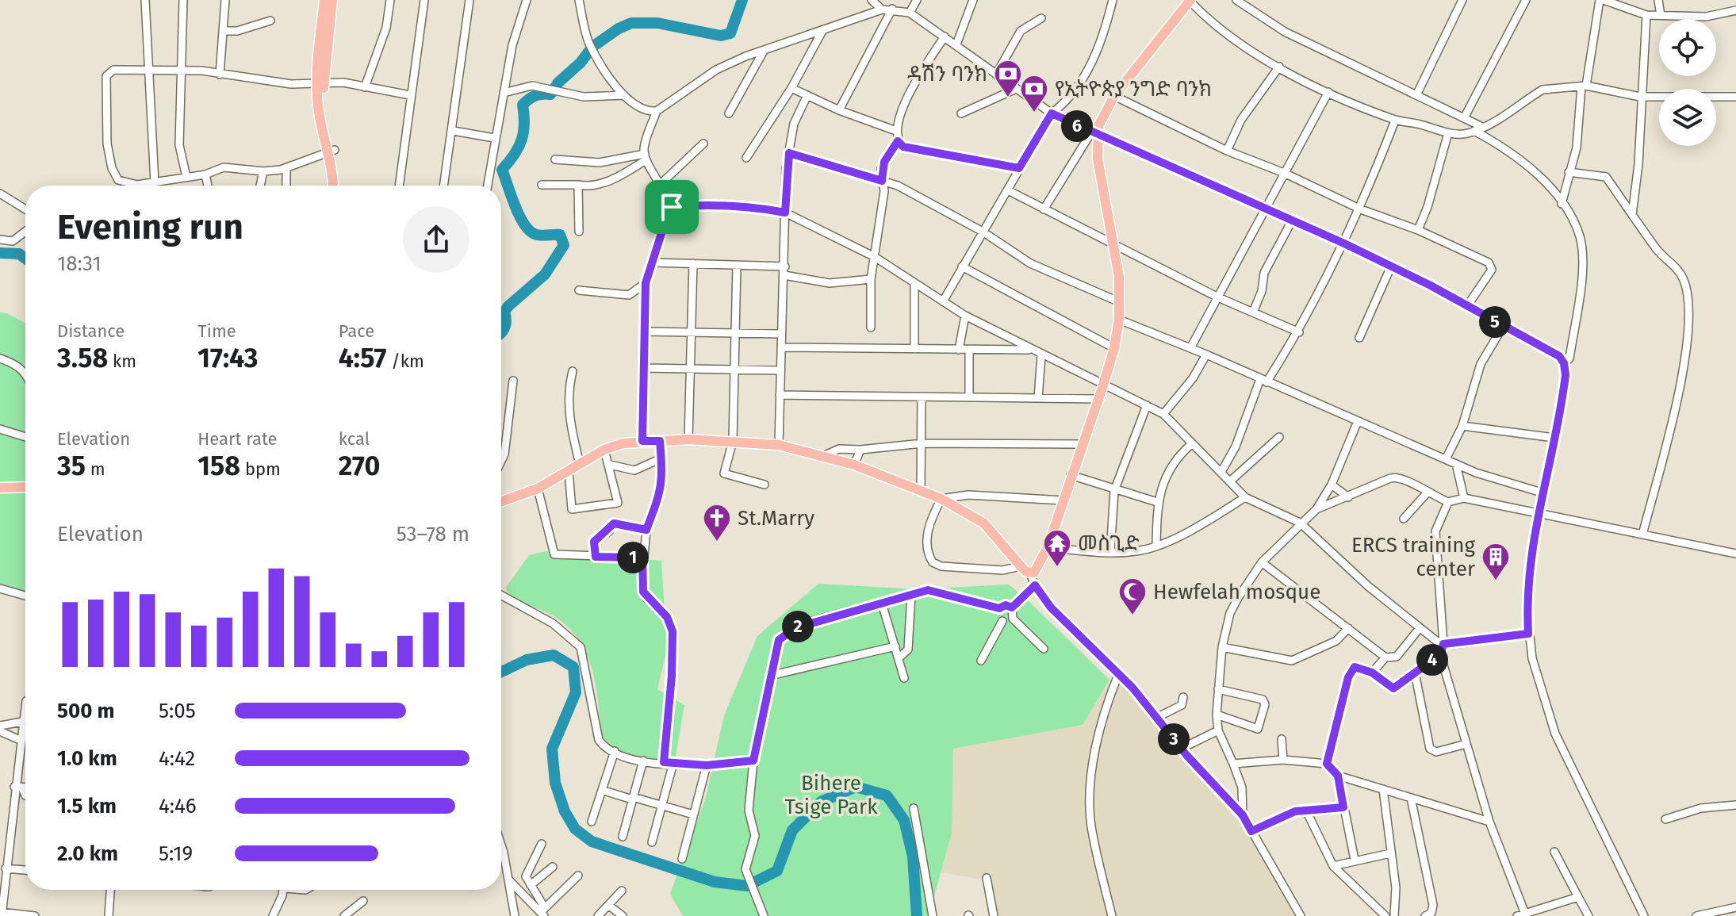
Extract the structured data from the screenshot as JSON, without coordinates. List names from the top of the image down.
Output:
{
  "parks": ["Bihere Tsige Park"],
  "places": {
    "bank": ["ዳሽን ባንክ", "የኢትዮጵያ ንግድ ባንክ"],
    "church": ["St.Marry"],
    "temple": ["መስጊድ"],
    "building": ["ERCS training center"],
    "mosque": ["Hewfelah mosque"]
  },
  "page": {
    "pins": [
      "6",
      "5",
      "1",
      "2",
      "4",
      "3"
    ],
    "heading": ["Evening run", "18:31"],
    "stats": [
      ["Distance", "3.58 km"],
      ["Time", "17:43"],
      ["Pace", "4:57 /km"],
      ["Elevation", "35 m"],
      ["Heart rate", "158 bpm"],
      ["kcal", "270"]
    ],
    "chart": ["Elevation", "53–78 m"],
    "list": [
      {
        "name": "500 m",
        "note": "5:05"
      },
      {
        "name": "1.0 km",
        "note": "4:42"
      },
      {
        "name": "1.5 km",
        "note": "4:46"
      },
      {
        "name": "2.0 km",
        "note": "5:19"
      }
    ]
  }
}
